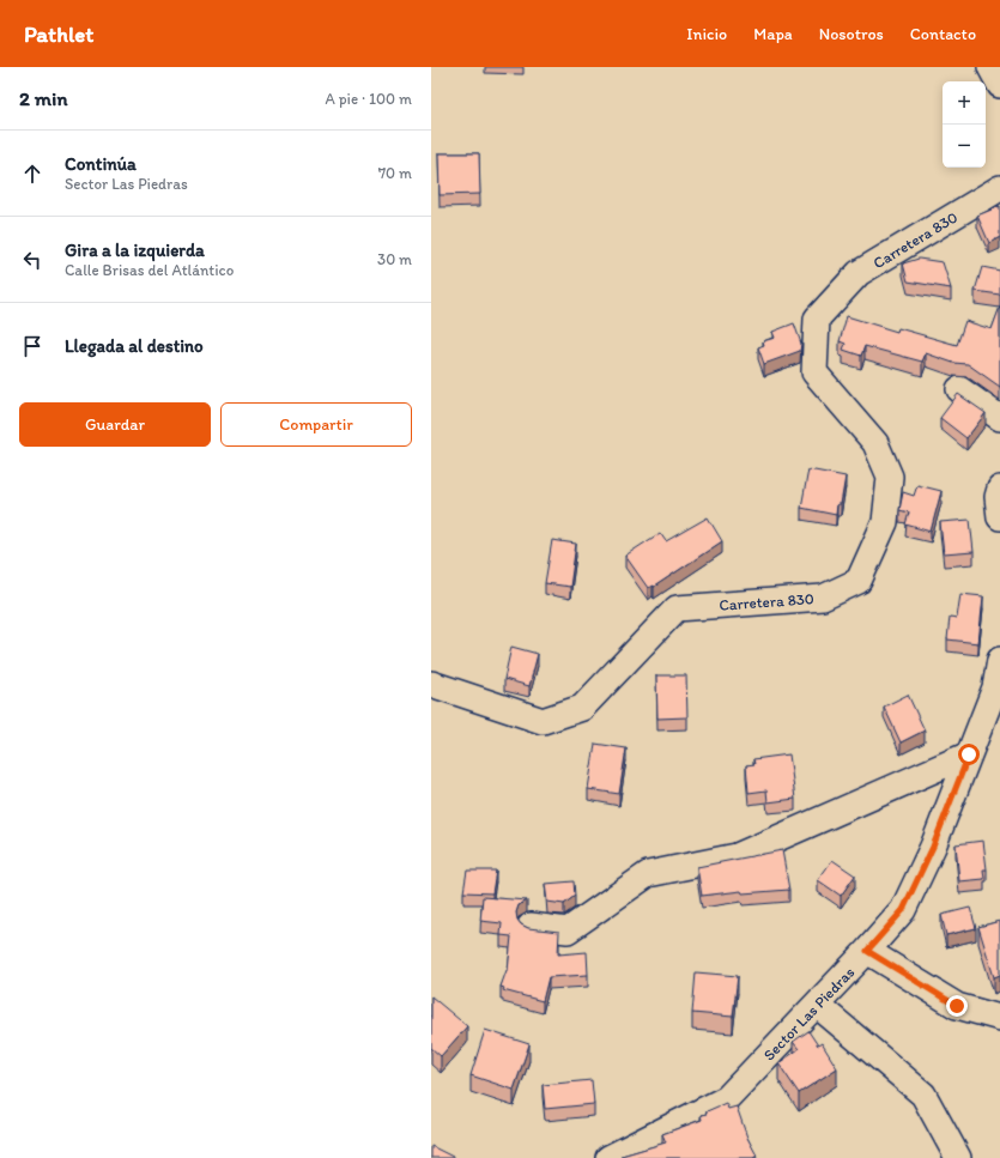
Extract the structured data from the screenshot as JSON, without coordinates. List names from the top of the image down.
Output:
{
  "streets": {
    "street": ["Carretera 830", "Sector Las Piedras"]
  },
  "page": {
    "header": "Pathlet",
    "nav": [
      "Inicio",
      "Mapa",
      "Nosotros",
      "Contacto"
    ],
    "heading": ["2 min", "A pie · 100 m"],
    "map_buttons": ["+", "−"],
    "list": [
      ["Continúa", "Sector Las Piedras", "70 m"],
      ["Gira a la izquierda", "Calle Brisas del Atlántico", "30 m"],
      "Llegada al destino"
    ],
    "buttons": ["Guardar", "Compartir"]
  }
}
